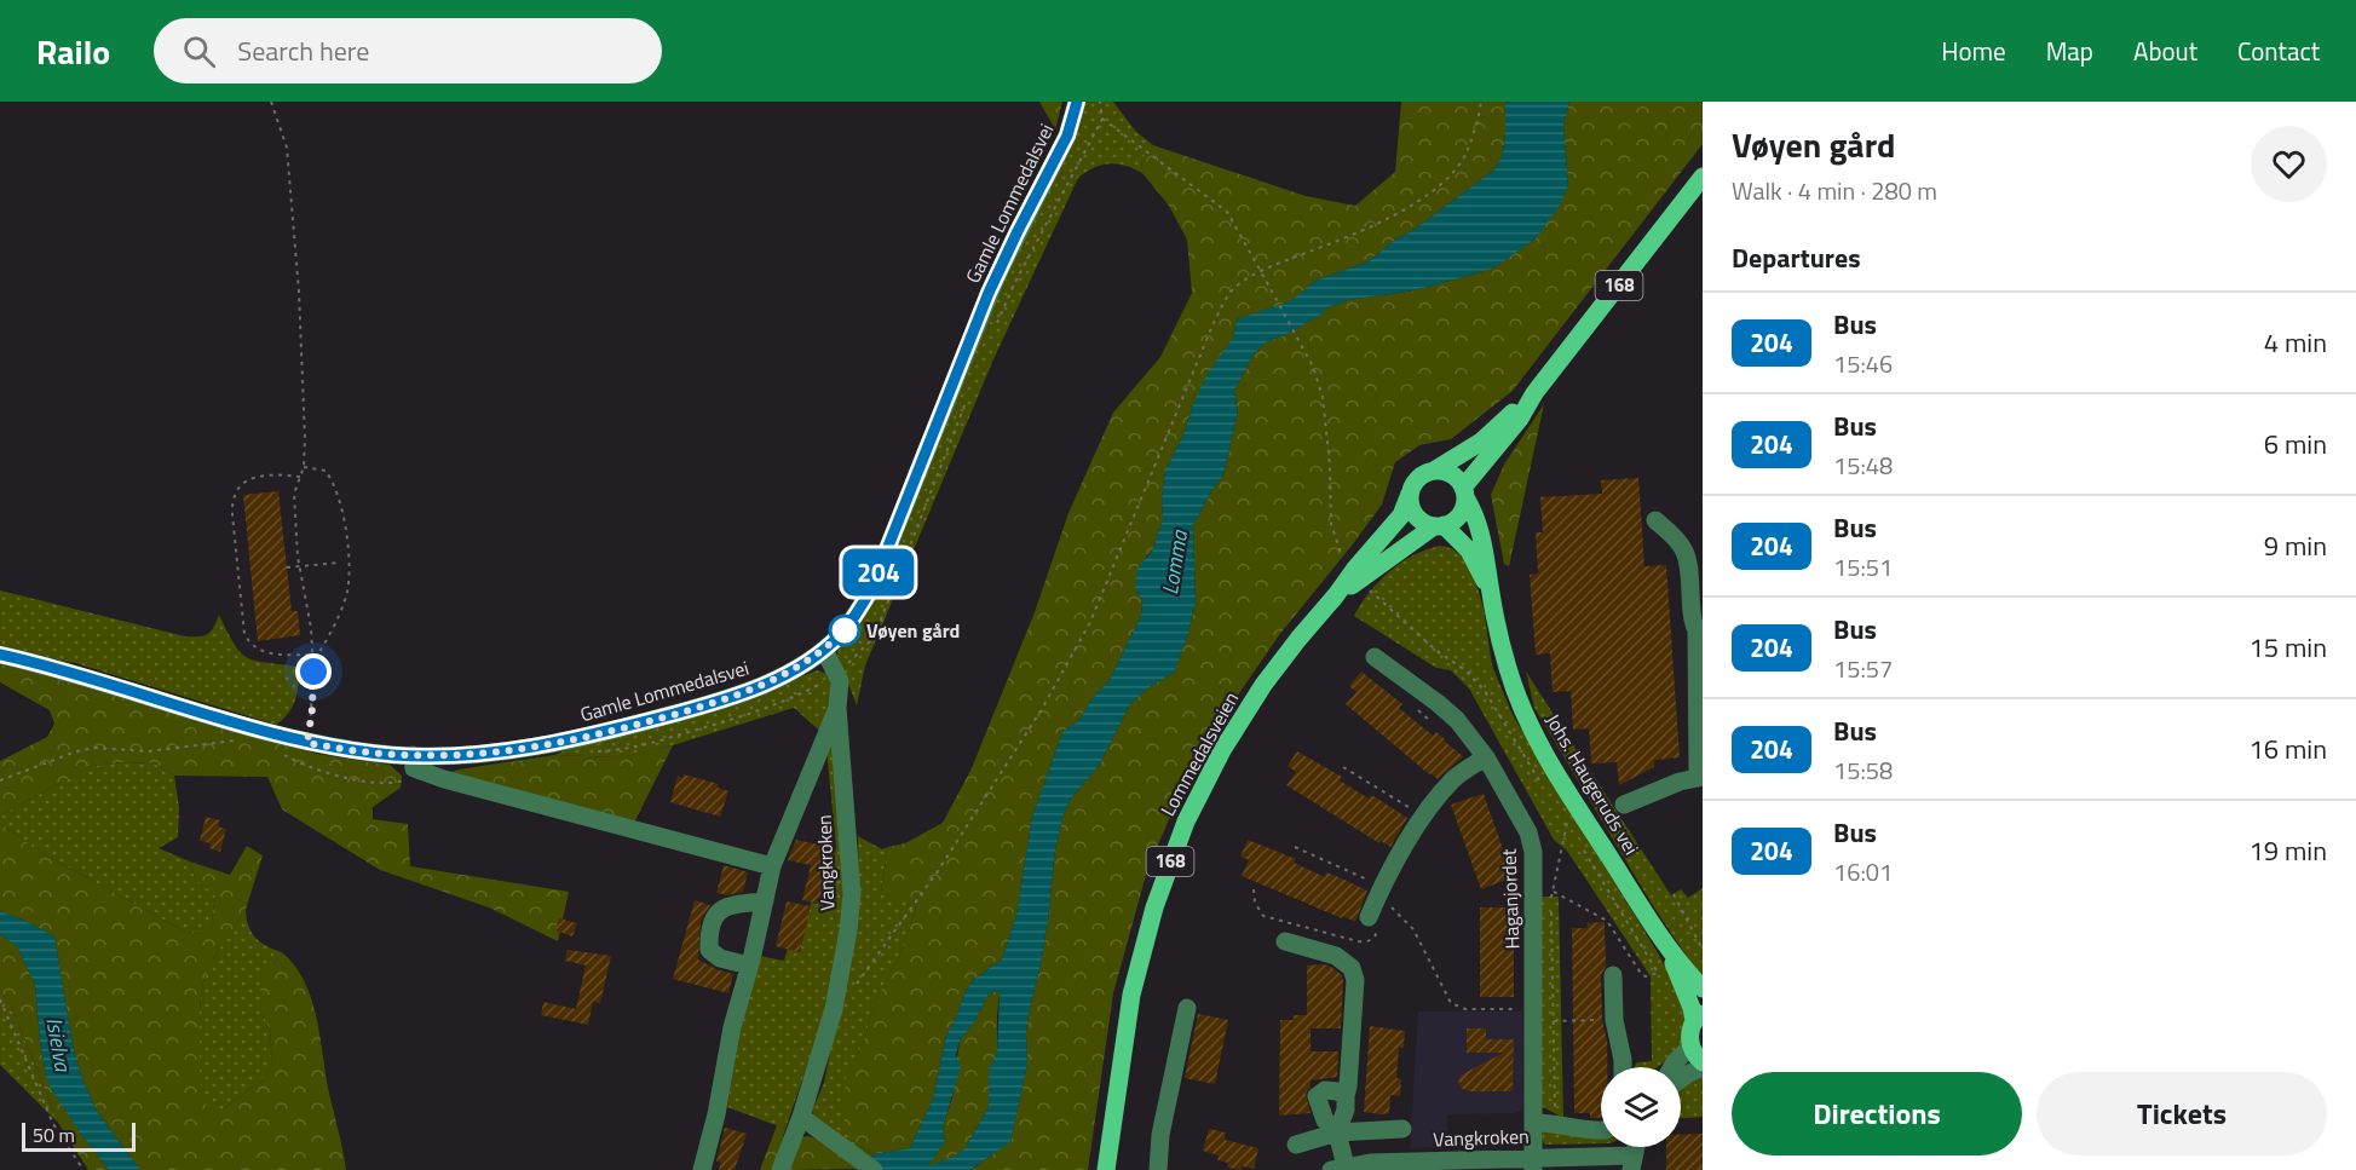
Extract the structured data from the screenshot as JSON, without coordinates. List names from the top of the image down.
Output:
{
  "streets": {
    "main road": ["168", "Lommedalsveien", "Johs. Haugeruds vei"],
    "street": ["Gamle Lommedalsvei", "Vangkroken", "Haganjordet"]
  },
  "crossings": [
    ["168", "Lommedalsveien"],
    ["168", "Johs. Haugeruds vei"],
    ["Lommedalsveien", "Johs. Haugeruds vei"],
    ["Vangkroken", "Haganjordet"]
  ],
  "water": ["Lomma", "Isielva"],
  "places": ["Vøyen gård"],
  "lines": ["bus line 204"],
  "scale_bar": "50 m",
  "page": {
    "header": "Railo",
    "search": "Search here",
    "nav": [
      "Home",
      "Map",
      "About",
      "Contact"
    ],
    "on_map": "204",
    "heading": [
      ["Vøyen gård", "Walk · 4 min · 280 m"],
      "Departures"
    ],
    "list": [
      {
        "mark": "204",
        "name": "Bus",
        "note": "15:46",
        "value": "4 min"
      },
      {
        "mark": "204",
        "name": "Bus",
        "note": "15:48",
        "value": "6 min"
      },
      {
        "mark": "204",
        "name": "Bus",
        "note": "15:51",
        "value": "9 min"
      },
      {
        "mark": "204",
        "name": "Bus",
        "note": "15:57",
        "value": "15 min"
      },
      {
        "mark": "204",
        "name": "Bus",
        "note": "15:58",
        "value": "16 min"
      },
      {
        "mark": "204",
        "name": "Bus",
        "note": "16:01",
        "value": "19 min"
      }
    ],
    "buttons": ["Directions", "Tickets"],
    "scale": "50 m"
  }
}
